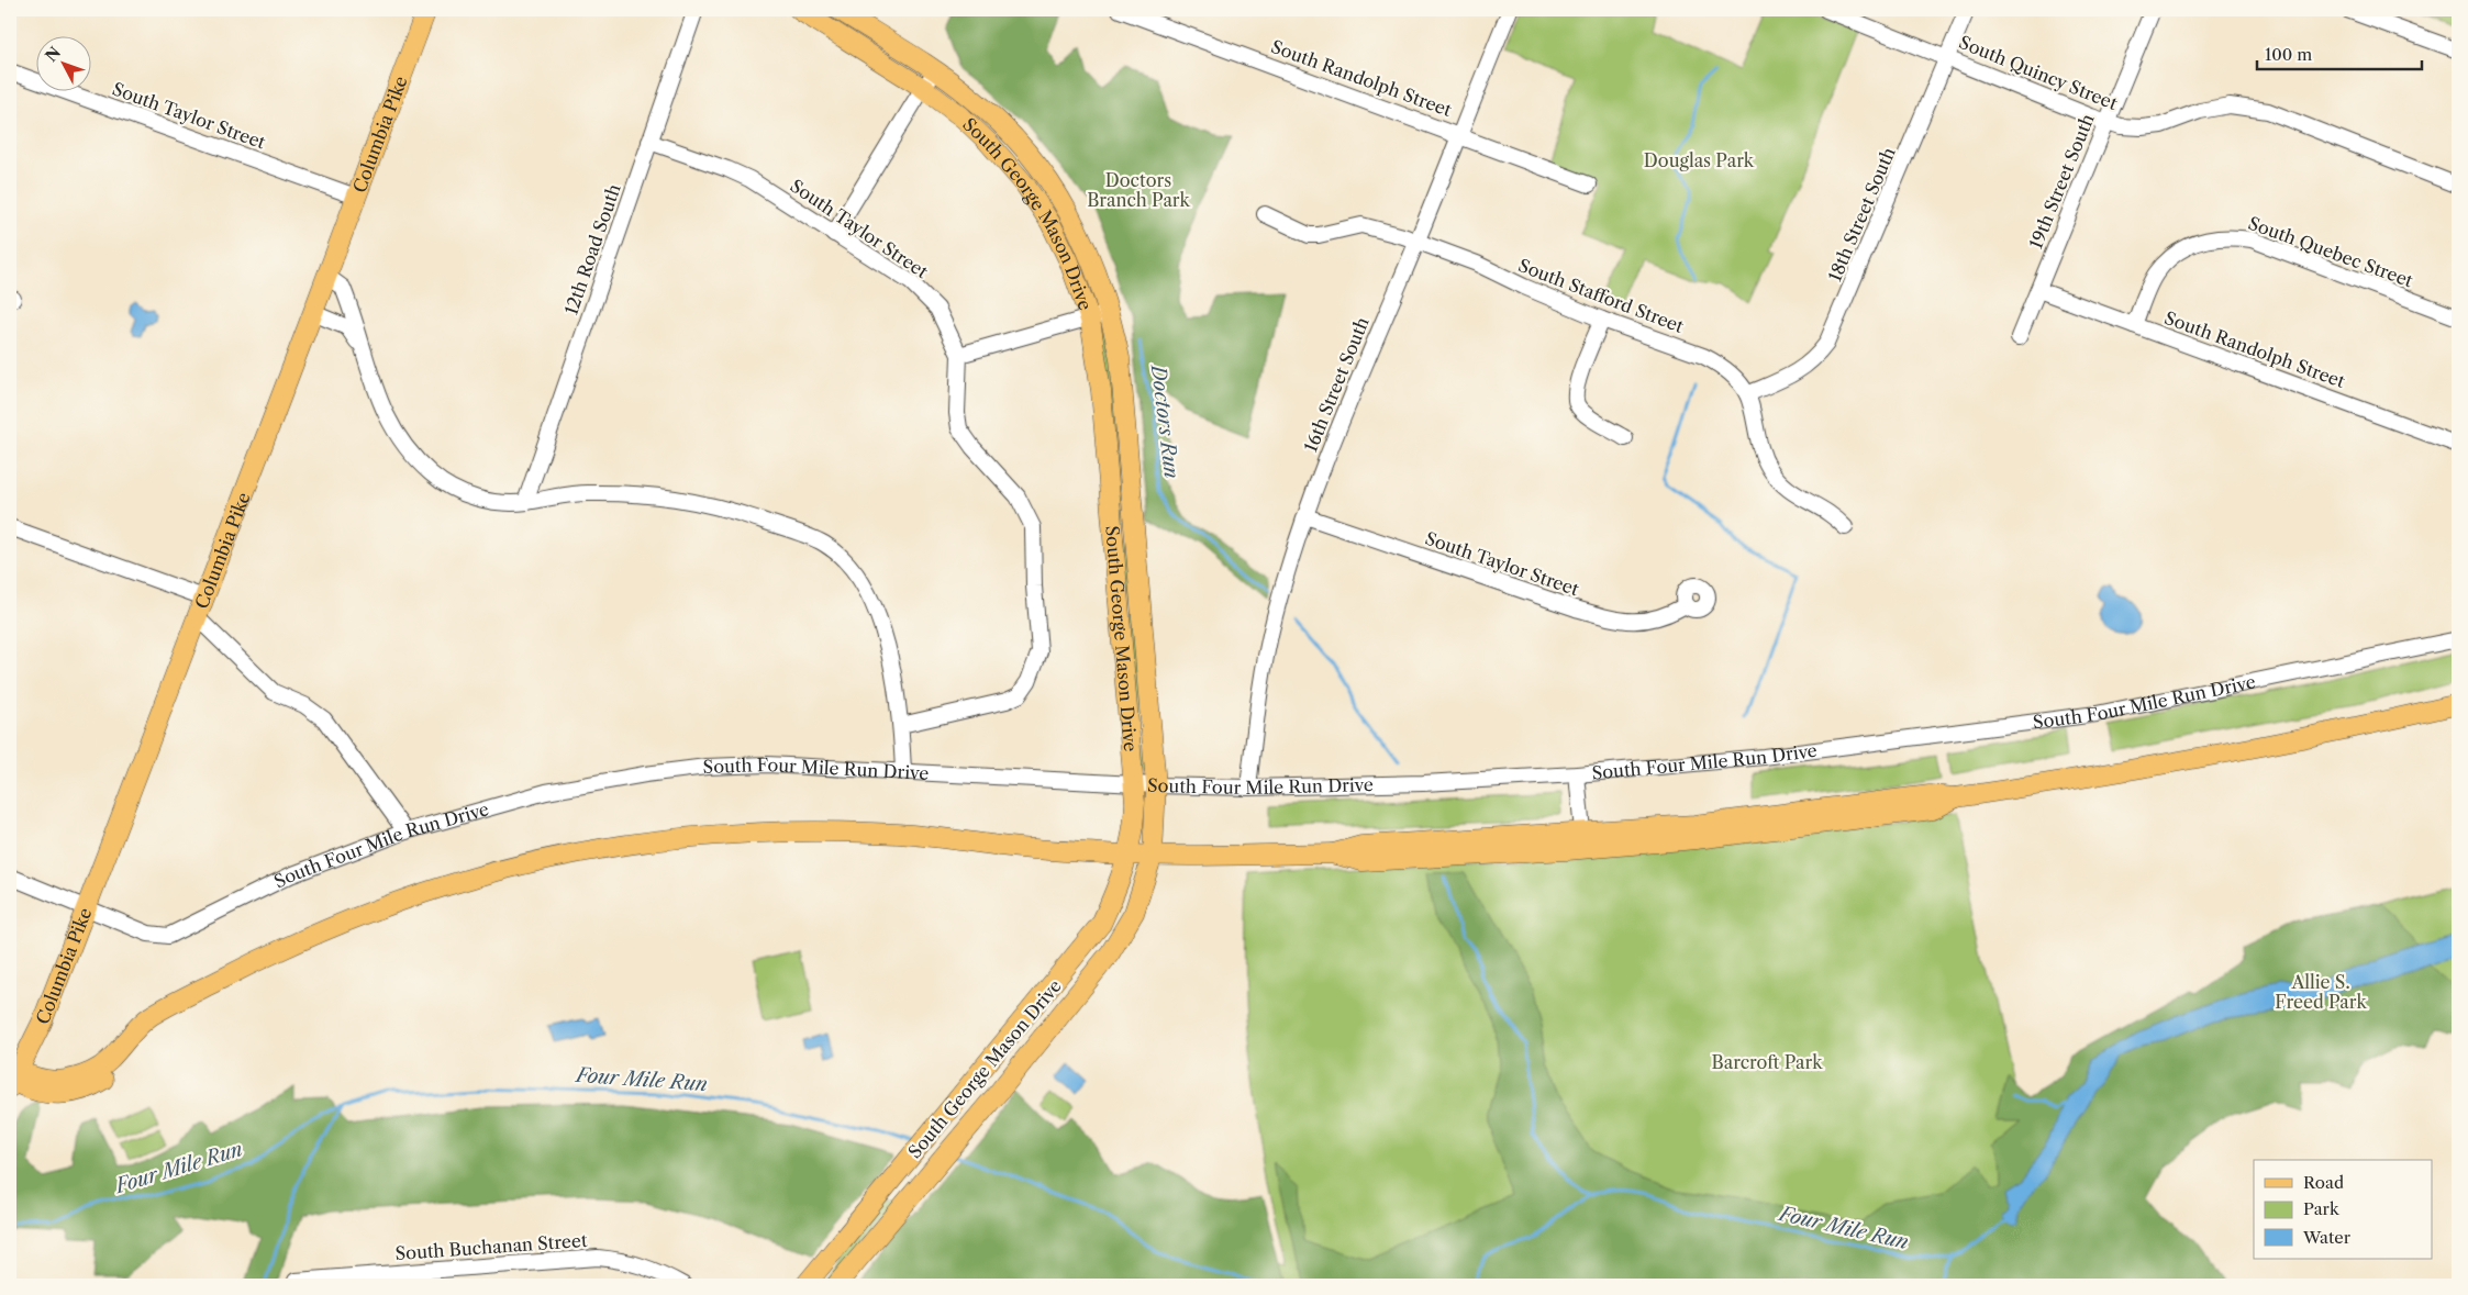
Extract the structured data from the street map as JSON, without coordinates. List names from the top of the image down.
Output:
{
  "streets": {
    "main road": ["Columbia Pike", "South George Mason Drive"],
    "street": [
      "South Quincy Street",
      "South Randolph Street",
      "South Taylor Street",
      "19th Street South",
      "18th Street South",
      "12th Road South",
      "South Quebec Street",
      "South Stafford Street",
      "16th Street South",
      "South Four Mile Run Drive",
      "South Buchanan Street"
    ]
  },
  "crossings": [
    ["South Quincy Street", "19th Street South"],
    ["South Quincy Street", "18th Street South"],
    ["South Randolph Street", "19th Street South"],
    ["South Randolph Street", "South Quebec Street"],
    ["South Randolph Street", "16th Street South"],
    ["South Taylor Street", "Columbia Pike"],
    ["South Taylor Street", "12th Road South"],
    ["South Taylor Street", "16th Street South"],
    ["Columbia Pike", "South Four Mile Run Drive"],
    ["18th Street South", "South Stafford Street"],
    ["South George Mason Drive", "South Four Mile Run Drive"],
    ["South Stafford Street", "16th Street South"],
    ["16th Street South", "South Four Mile Run Drive"]
  ],
  "water": ["Doctors Run", "Four Mile Run"],
  "parks": [
    "Douglas Park",
    "Doctors Branch Park",
    "Allie S. Freed Park",
    "Barcroft Park"
  ],
  "legend": ["Road", "Park", "Water"],
  "scale_bar": "100 m",
  "north": "top left"
}
